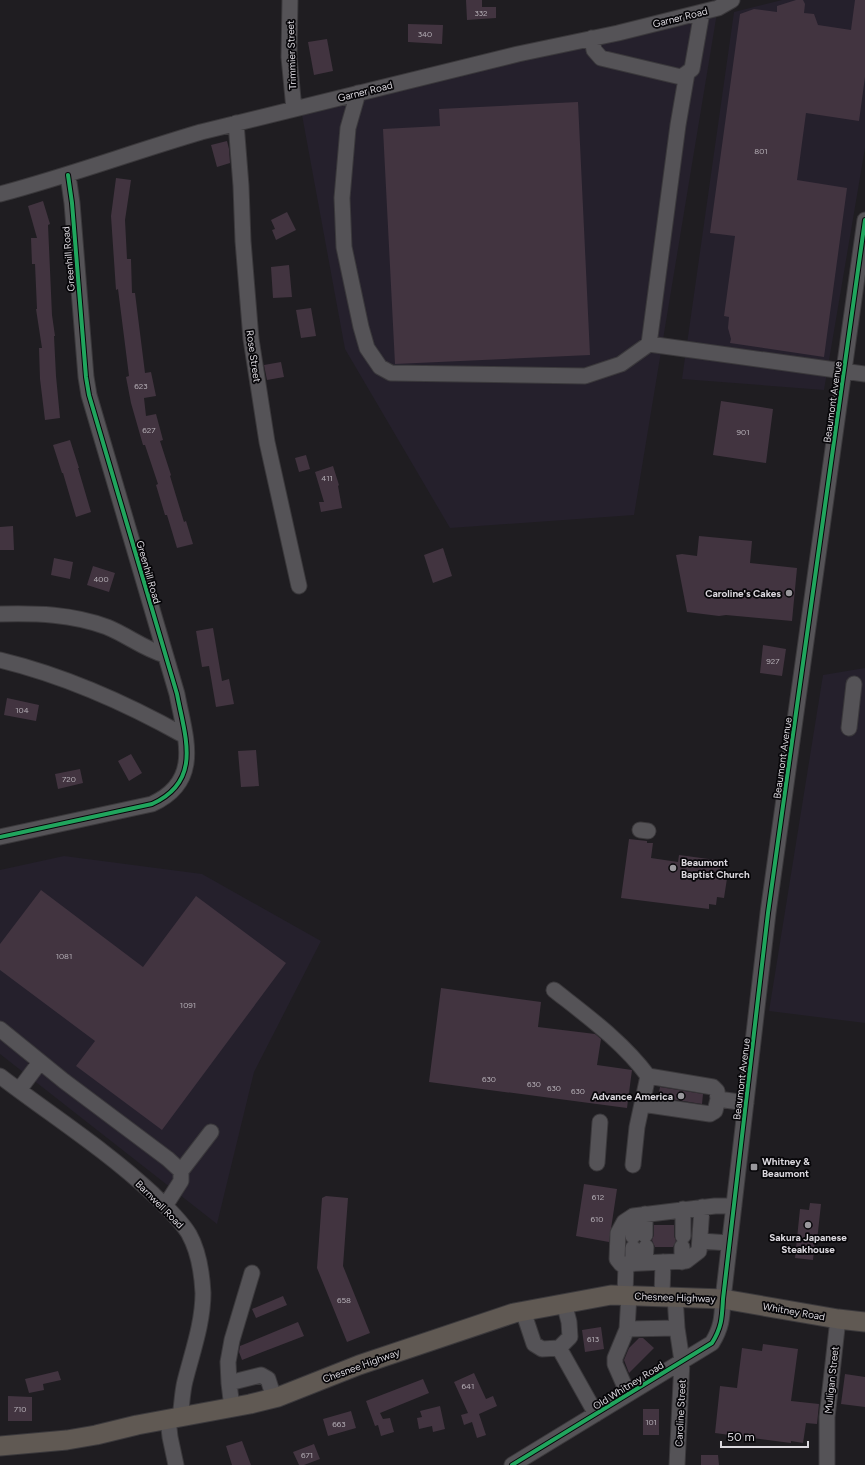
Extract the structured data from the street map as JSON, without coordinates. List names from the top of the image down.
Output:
{
  "streets": {
    "main road": ["Chesnee Highway", "Whitney Road"],
    "street": [
      "Garner Road",
      "Trimmier Street",
      "Greenhill Road",
      "Rose Street",
      "Beaumont Avenue",
      "Barnwell Road",
      "Mulligan Street",
      "Old Whitney Road",
      "Caroline Street"
    ]
  },
  "crossings": [
    ["Garner Road", "Trimmier Street"],
    ["Garner Road", "Greenhill Road"],
    ["Garner Road", "Rose Street"],
    ["Beaumont Avenue", "Chesnee Highway"],
    ["Beaumont Avenue", "Whitney Road"],
    ["Beaumont Avenue", "Old Whitney Road"],
    ["Barnwell Road", "Chesnee Highway"],
    ["Chesnee Highway", "Whitney Road"],
    ["Chesnee Highway", "Old Whitney Road"],
    ["Chesnee Highway", "Caroline Street"],
    ["Whitney Road", "Mulligan Street"],
    ["Whitney Road", "Old Whitney Road"],
    ["Old Whitney Road", "Caroline Street"]
  ],
  "places": {
    "other": [
      "Caroline's Cakes",
      "Beaumont Baptist Church",
      "Advance America",
      "Sakura Japanese Steakhouse"
    ],
    "transit": ["Whitney & Beaumont"]
  },
  "house_numbers": [
    "332",
    "340",
    "801",
    "623",
    "627",
    "901",
    "411",
    "400",
    "927",
    "104",
    "720",
    "1081",
    "1091",
    "630",
    "630",
    "630",
    "630",
    "612",
    "610",
    "658",
    "613",
    "641",
    "710",
    "101",
    "663",
    "671"
  ],
  "scale_bar": "50 m"
}
